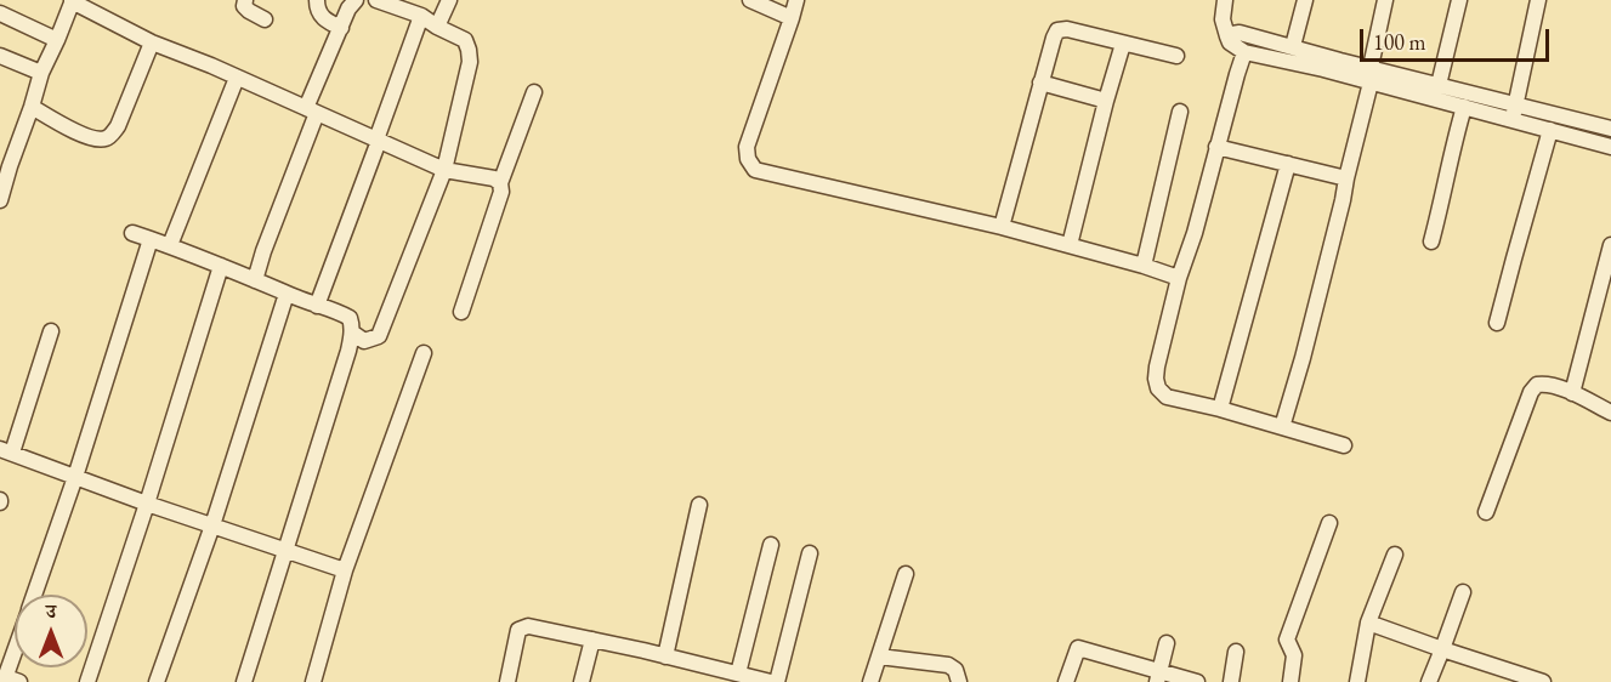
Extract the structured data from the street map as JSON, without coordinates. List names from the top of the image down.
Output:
{
  "scale_bar": "100 m",
  "north": "top"
}
